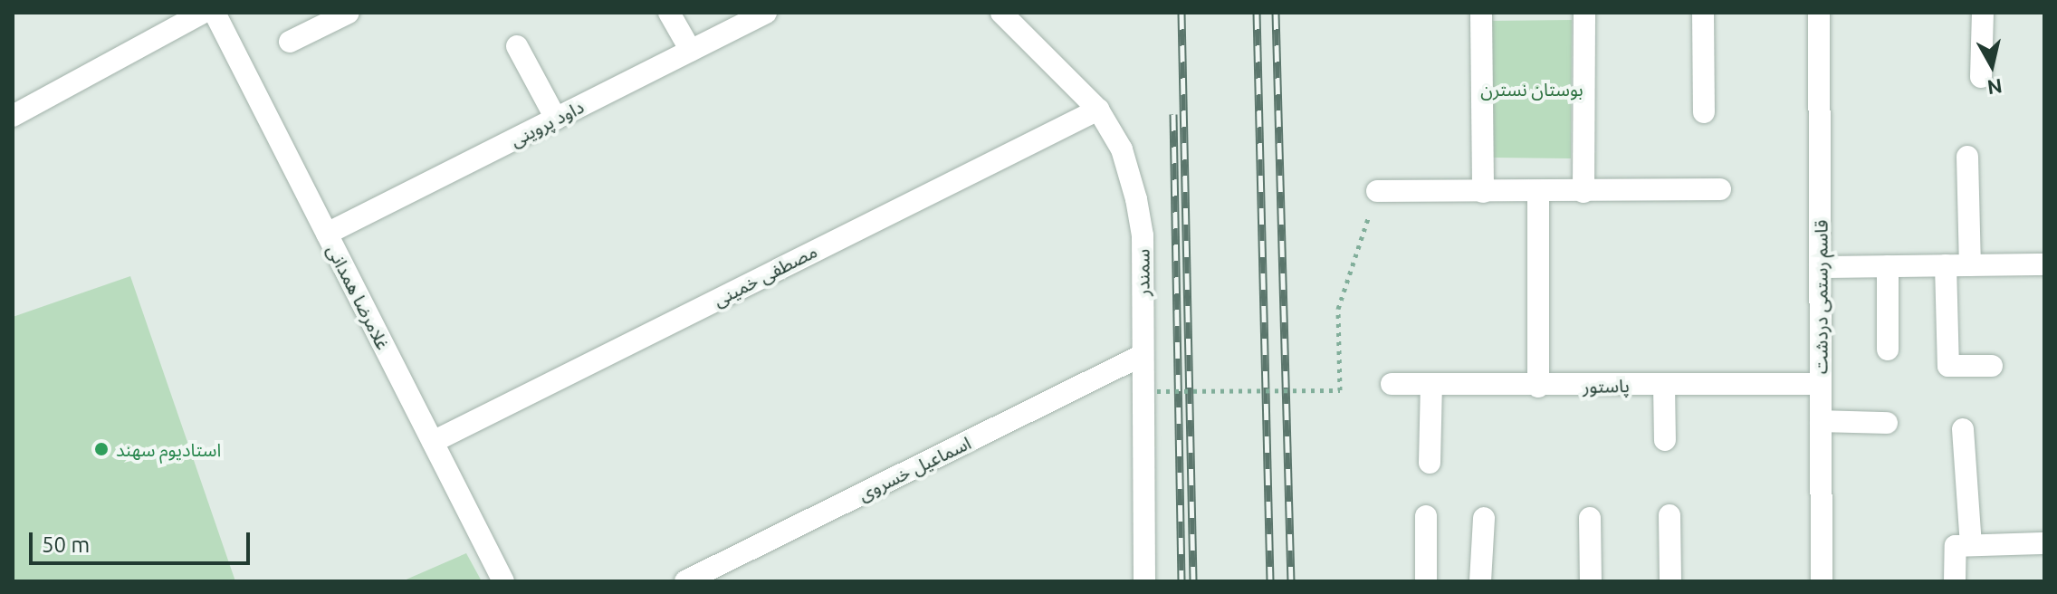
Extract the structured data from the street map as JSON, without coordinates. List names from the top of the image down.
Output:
{
  "streets": {
    "street": [
      "داود پروینی",
      "سمندر",
      "مصطفی خمینی",
      "غلامرضا همدانی",
      "قاسم رستمی دردشت",
      "پاستور",
      "اسماعیل خسروی"
    ]
  },
  "crossings": [
    ["داود پروینی", "غلامرضا همدانی"],
    ["سمندر", "مصطفی خمینی"],
    ["سمندر", "اسماعیل خسروی"],
    ["مصطفی خمینی", "غلامرضا همدانی"],
    ["قاسم رستمی دردشت", "پاستور"]
  ],
  "parks": ["بوستان نسترن"],
  "places": ["استادیوم سهند"],
  "scale_bar": "50 m",
  "north": "bottom"
}
